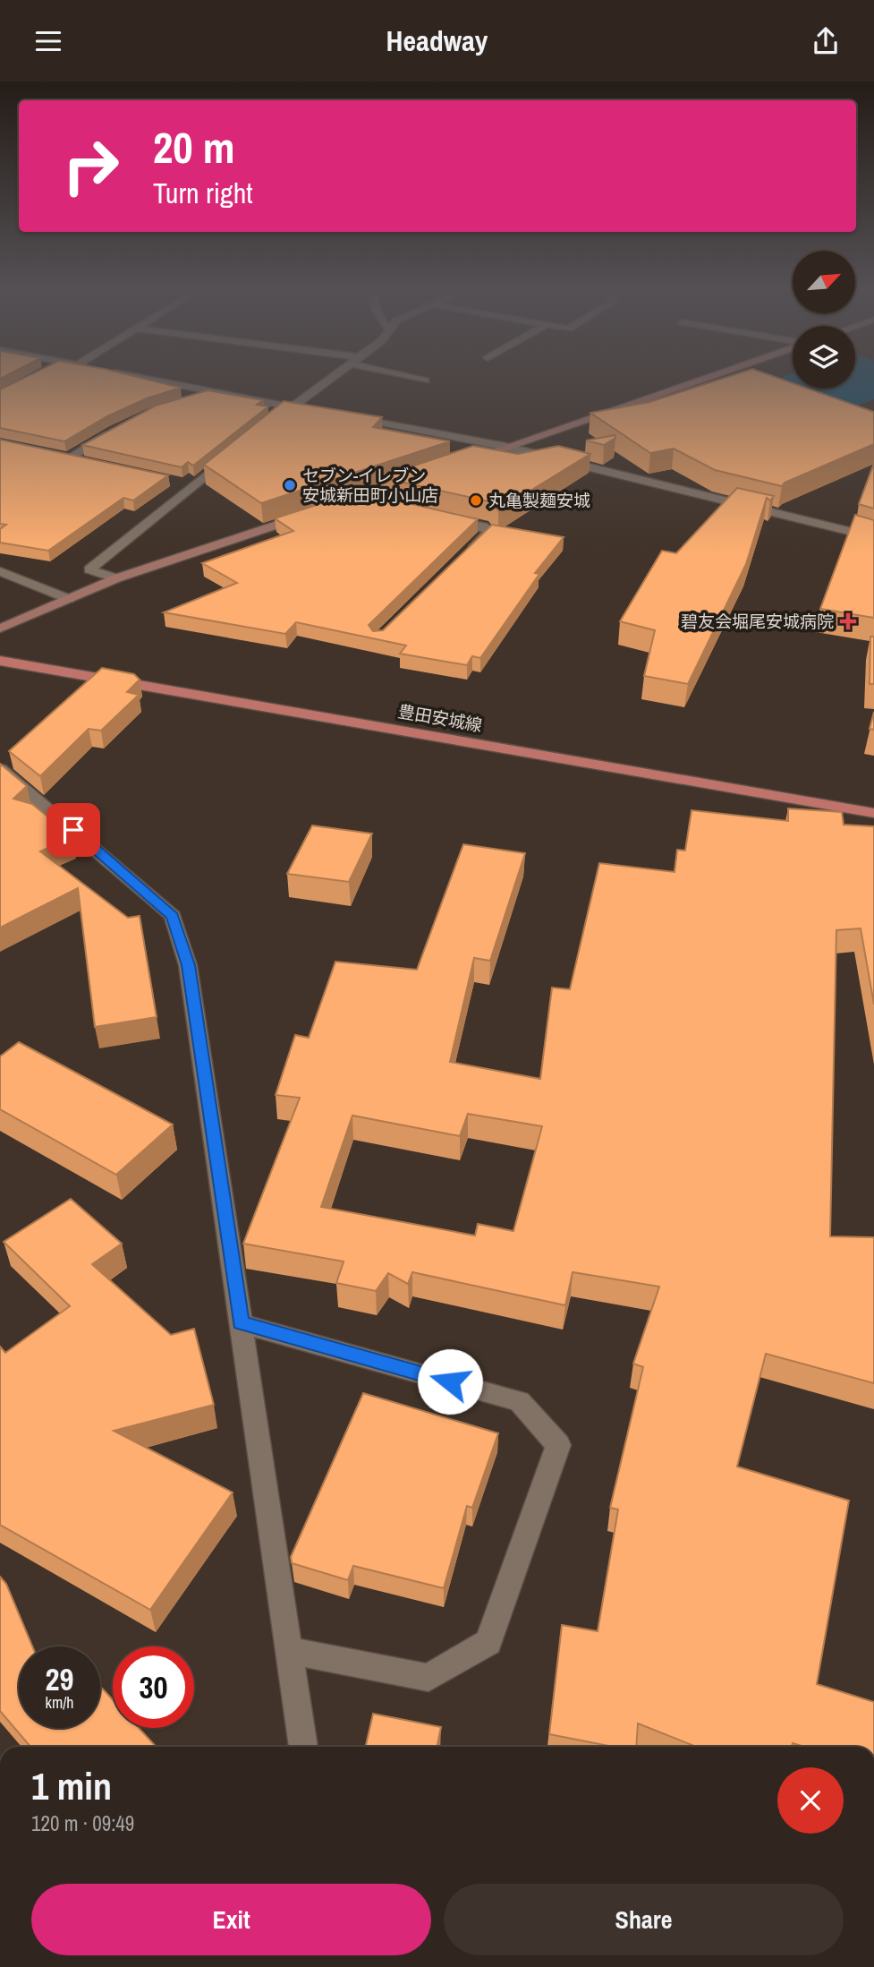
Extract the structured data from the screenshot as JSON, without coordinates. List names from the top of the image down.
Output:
{
  "streets": {
    "main road": ["豊田安城線"]
  },
  "places": {
    "other": ["セブン-イレブン 安城新田町小山店", "丸亀製麺安城"],
    "health": ["碧友会堀尾安城病院"]
  },
  "north": "top right",
  "page": {
    "header": "Headway",
    "turn": ["20 m", "Turn right"],
    "speed": "29 km/h",
    "limit": "30",
    "heading": ["1 min", "120 m · 09:49"],
    "buttons": ["Exit", "Share"]
  }
}
